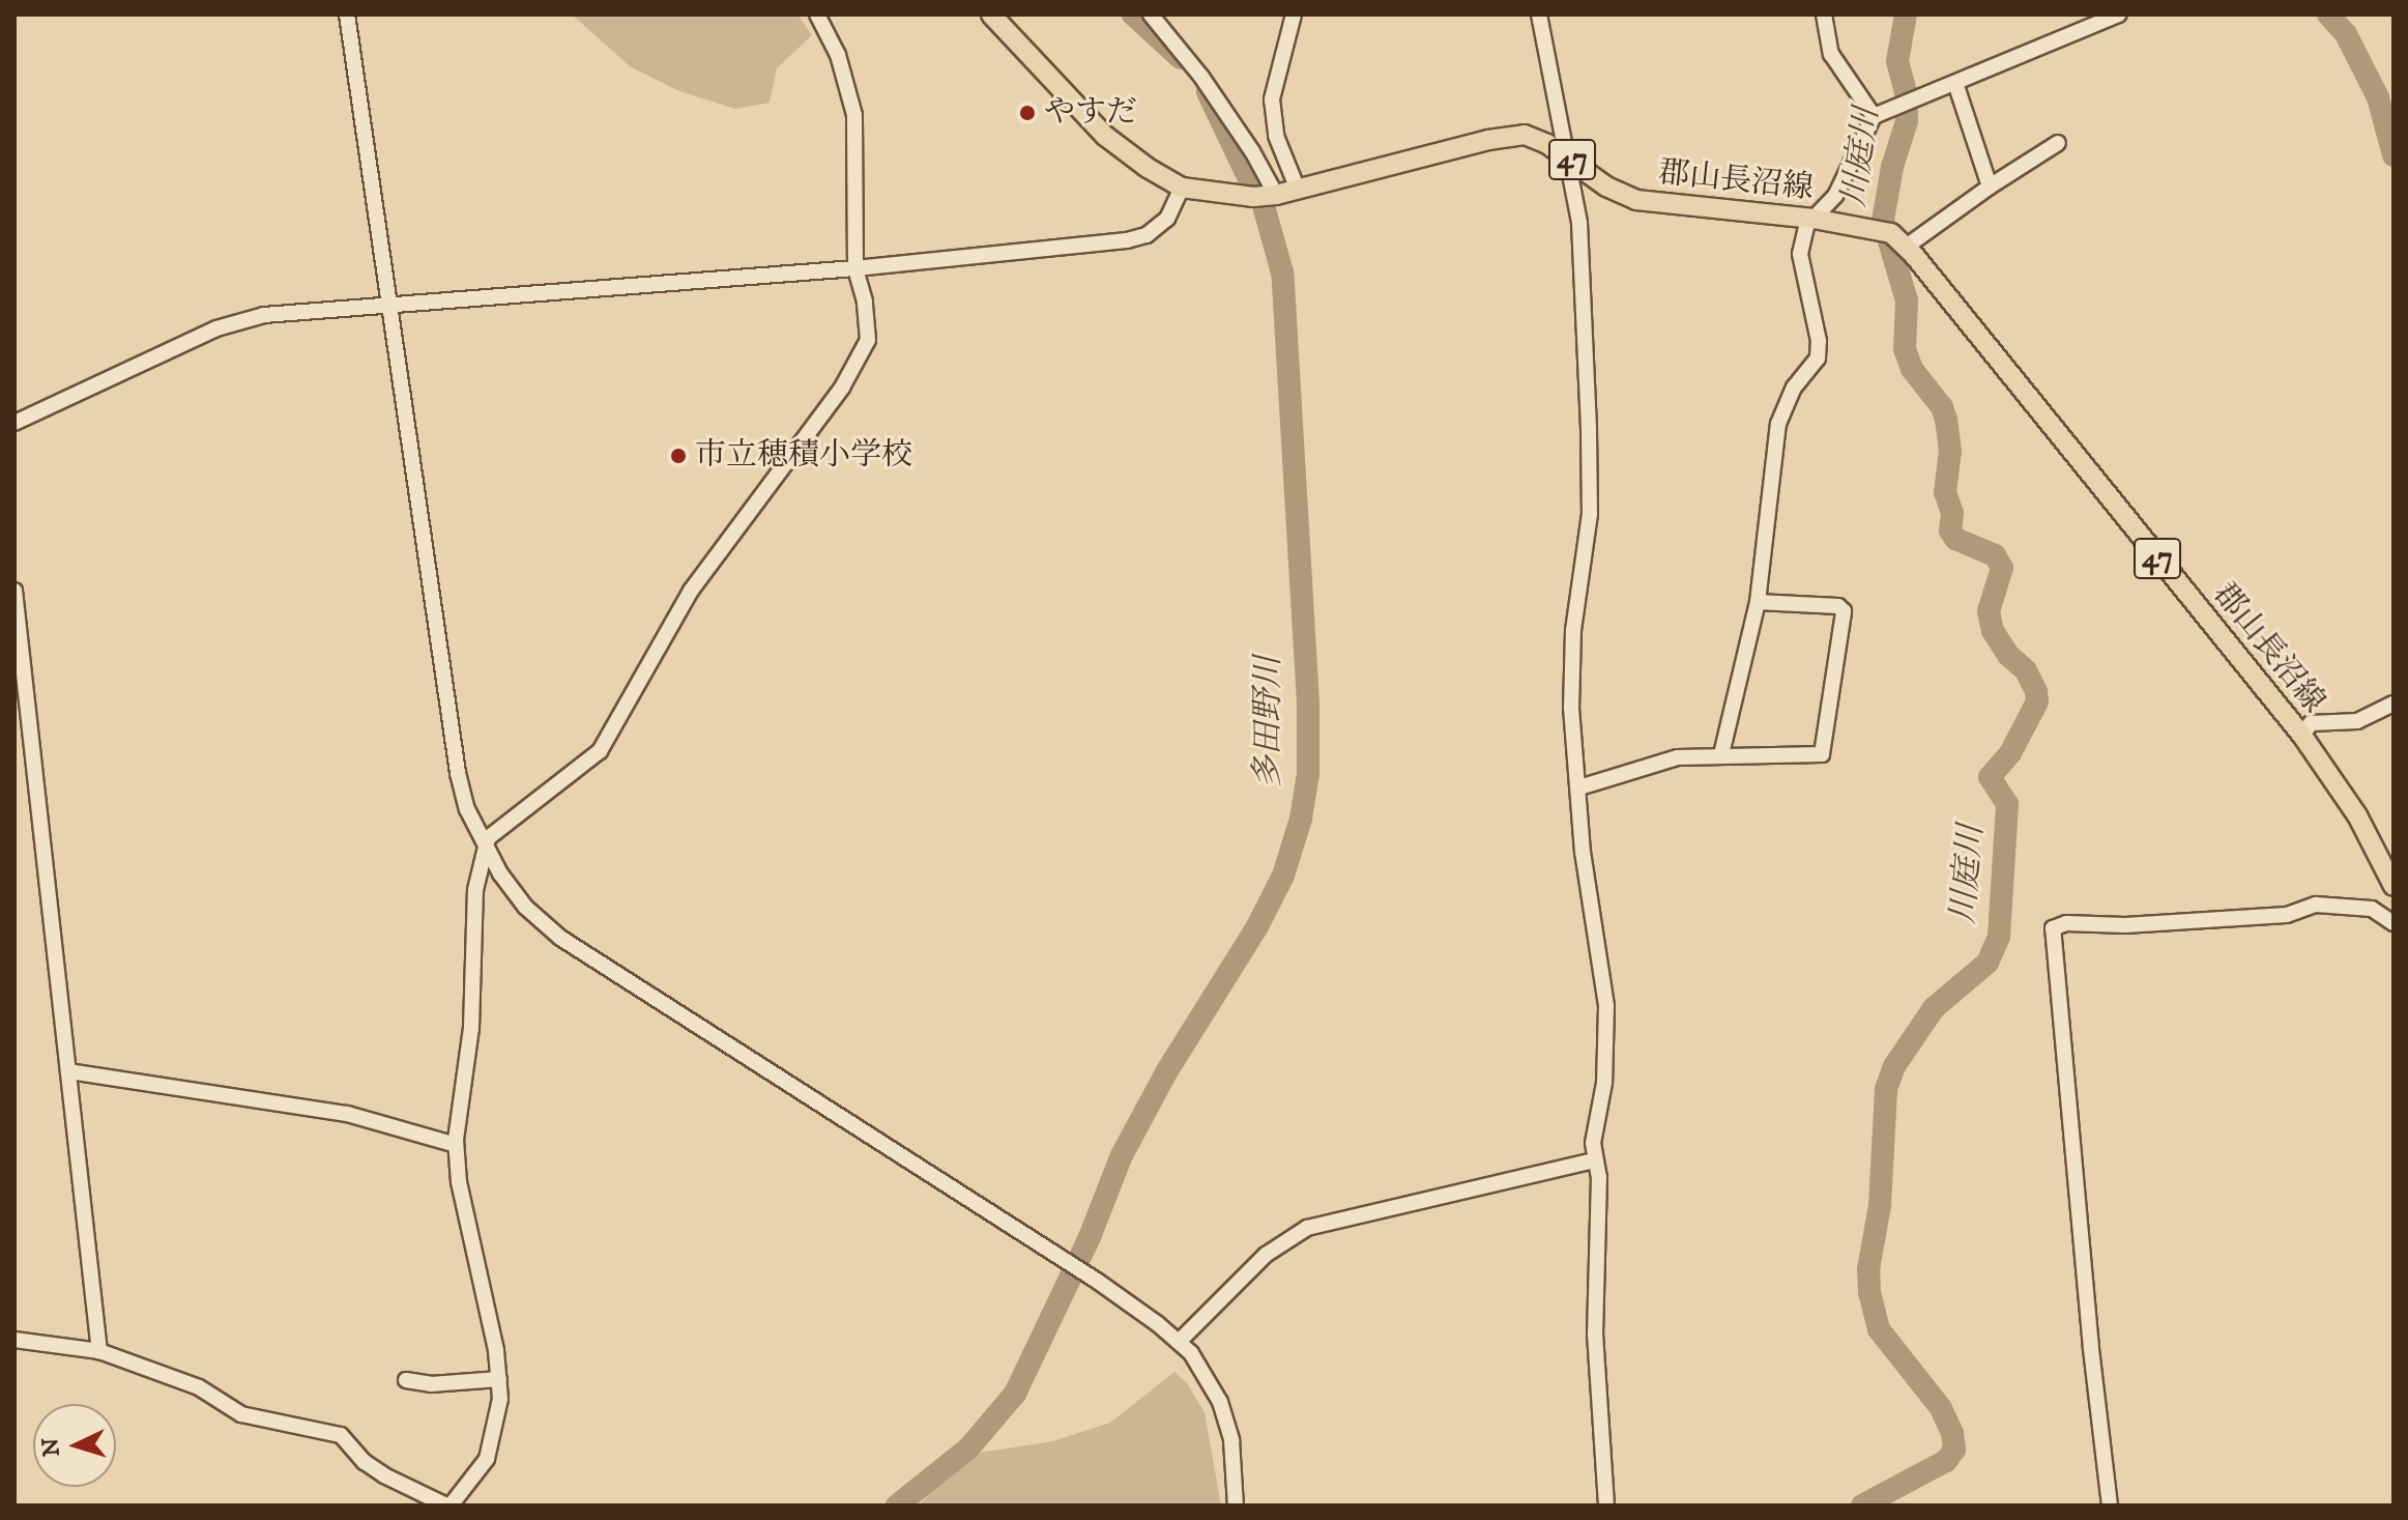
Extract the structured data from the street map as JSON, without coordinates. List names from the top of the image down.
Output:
{
  "streets": {
    "main road": ["47", "郡山長沼線"]
  },
  "water": ["川庭川", "多田野川"],
  "places": ["やすだ", "市立穂積小学校"],
  "north": "left"
}
